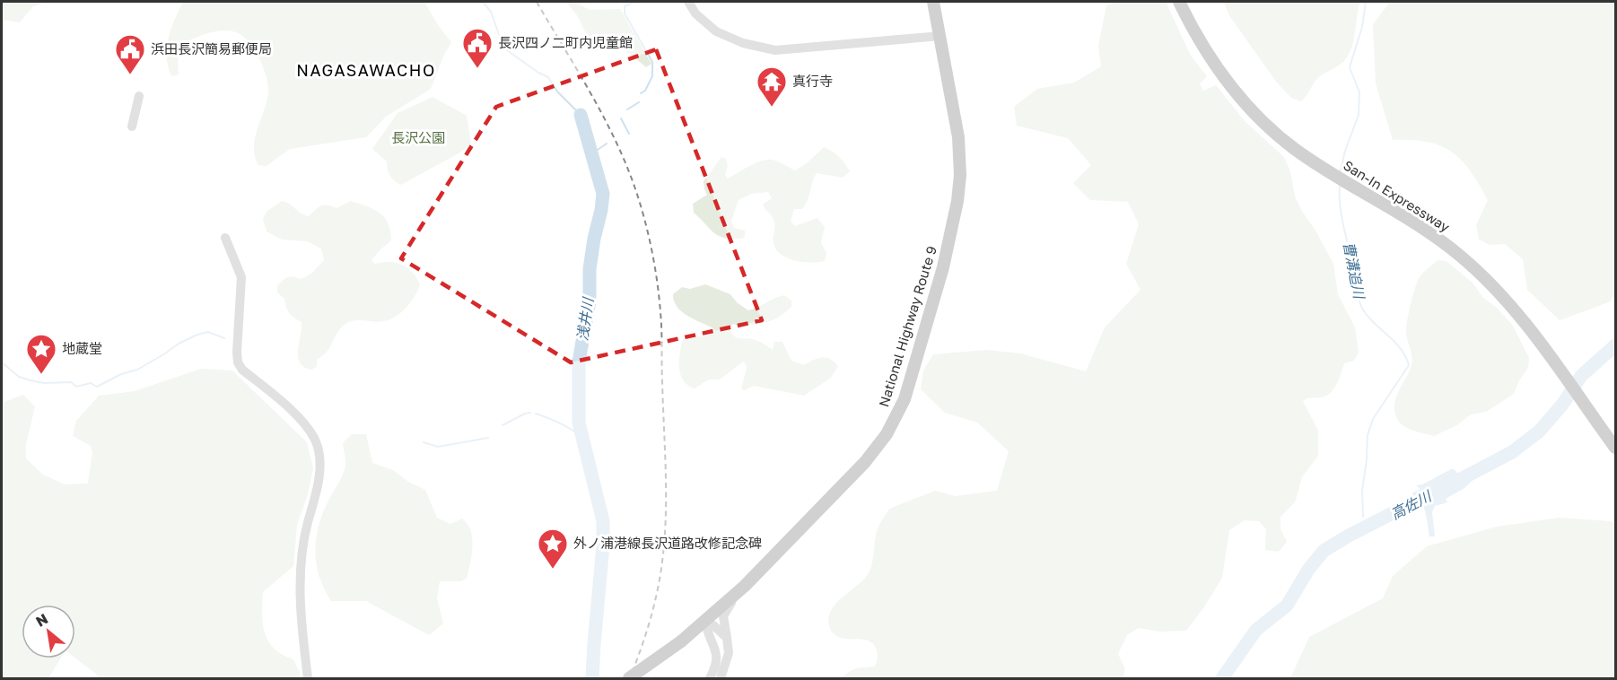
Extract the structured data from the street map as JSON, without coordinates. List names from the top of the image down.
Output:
{
  "streets": {
    "highway": ["San-In Expressway", "National Highway Route 9"]
  },
  "districts": ["NAGASAWACHO"],
  "water": ["曹溝追川", "浅井川", "高佐川"],
  "parks": ["長沢公園"],
  "places": {
    "public building": ["長沢四ノ二町内児童館", "浜田長沢簡易郵便局"],
    "temple": ["真行寺"],
    "place": ["地蔵堂", "外ノ浦港線長沢道路改修記念碑"]
  },
  "north": "top left"
}
